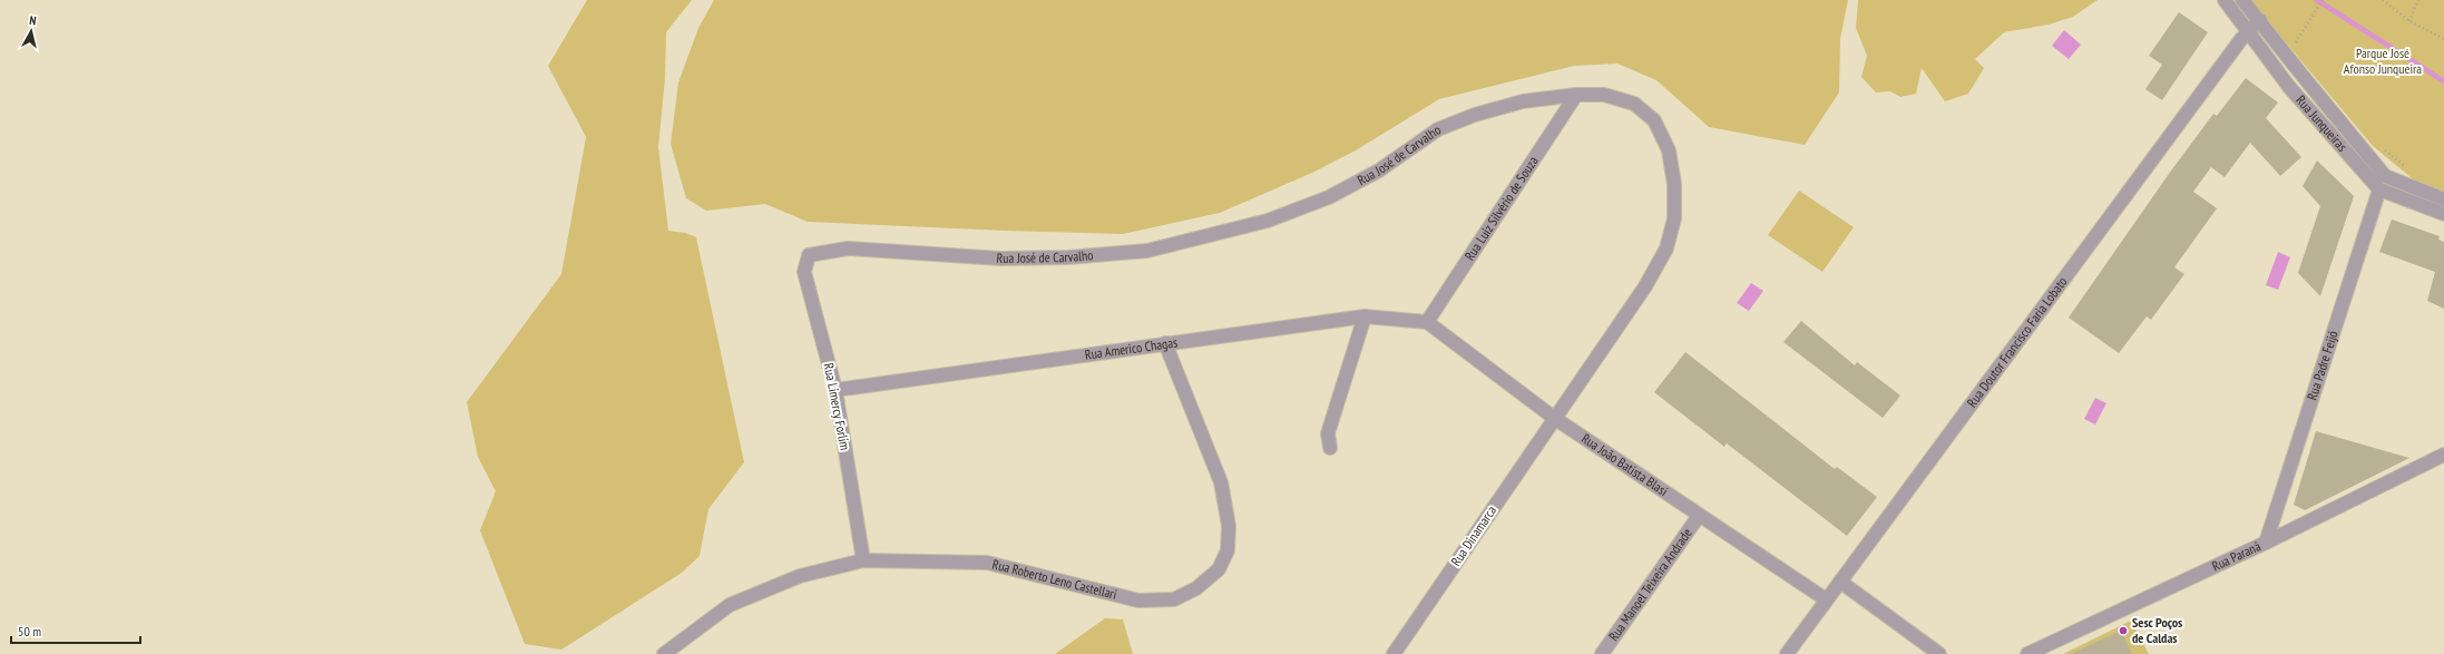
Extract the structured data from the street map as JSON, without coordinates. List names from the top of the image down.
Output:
{
  "streets": {
    "street": [
      "Rua Junqueiras",
      "Rua José de Carvalho",
      "Rua Luiz Silvério de Souza",
      "Rua Doutor Francisco Faria Lobato",
      "Rua Americo Chagas",
      "Rua Padre Feijó",
      "Rua Limercy Forlim",
      "Rua João Batista Blasi",
      "Rua Dinamarca",
      "Rua Paraná",
      "Rua Roberto Leno Castellari",
      "Rua Manoel Teixeira Andrade"
    ]
  },
  "crossings": [
    ["Rua Junqueiras", "Rua Doutor Francisco Faria Lobato"],
    ["Rua Junqueiras", "Rua Padre Feijó"],
    ["Rua José de Carvalho", "Rua Luiz Silvério de Souza"],
    ["Rua José de Carvalho", "Rua Limercy Forlim"],
    ["Rua José de Carvalho", "Rua João Batista Blasi"],
    ["Rua José de Carvalho", "Rua Dinamarca"],
    ["Rua Luiz Silvério de Souza", "Rua Americo Chagas"],
    ["Rua Luiz Silvério de Souza", "Rua João Batista Blasi"],
    ["Rua Doutor Francisco Faria Lobato", "Rua João Batista Blasi"],
    ["Rua Americo Chagas", "Rua Limercy Forlim"],
    ["Rua Americo Chagas", "Rua João Batista Blasi"],
    ["Rua Americo Chagas", "Rua Roberto Leno Castellari"],
    ["Rua Padre Feijó", "Rua Paraná"],
    ["Rua Limercy Forlim", "Rua Roberto Leno Castellari"],
    ["Rua João Batista Blasi", "Rua Dinamarca"],
    ["Rua João Batista Blasi", "Rua Manoel Teixeira Andrade"]
  ],
  "parks": ["Parque José Afonso Junqueira"],
  "places": ["Sesc Poços de Caldas"],
  "scale_bar": "50 m",
  "north": "top"
}
